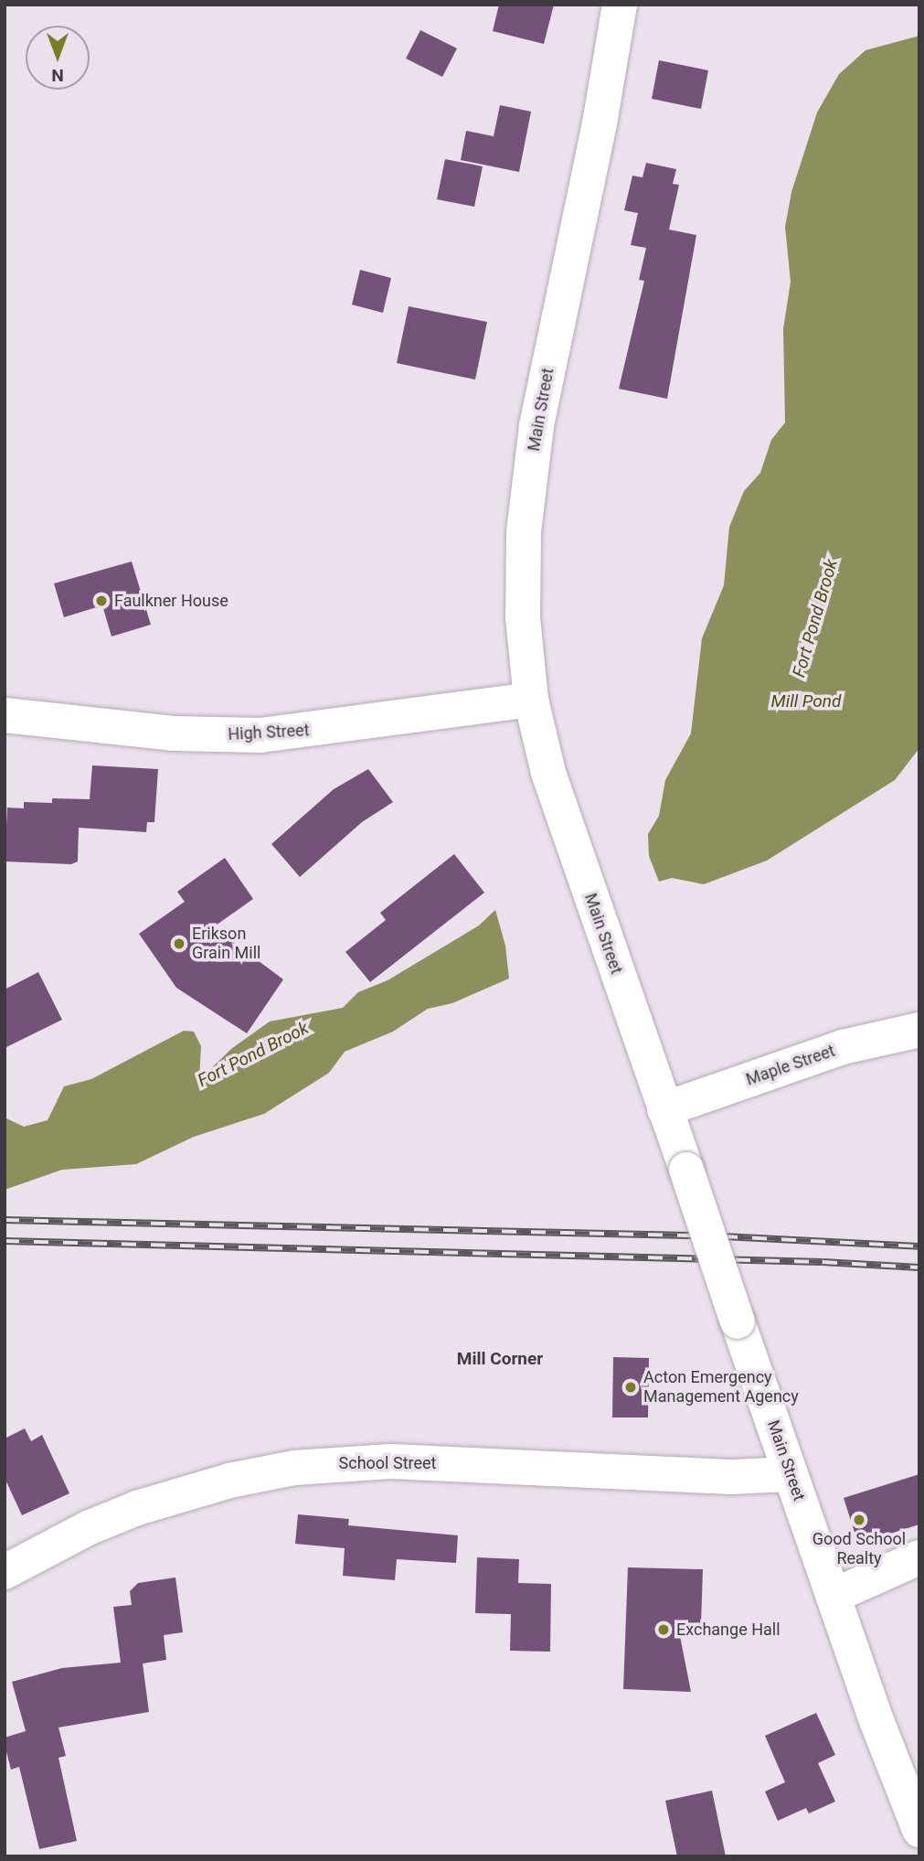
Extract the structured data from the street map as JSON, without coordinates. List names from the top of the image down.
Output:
{
  "streets": {
    "main road": [
      "Main Street",
      "High Street",
      "Maple Street",
      "School Street"
    ]
  },
  "crossings": [
    ["Main Street", "High Street"],
    ["Main Street", "Maple Street"],
    ["Main Street", "School Street"]
  ],
  "districts": ["Mill Corner"],
  "water": ["Fort Pond Brook", "Mill Pond"],
  "places": [
    "Faulkner House",
    "Erikson Grain Mill",
    "Acton Emergency Management Agency",
    "Good School Realty",
    "Exchange Hall"
  ],
  "north": "bottom"
}
